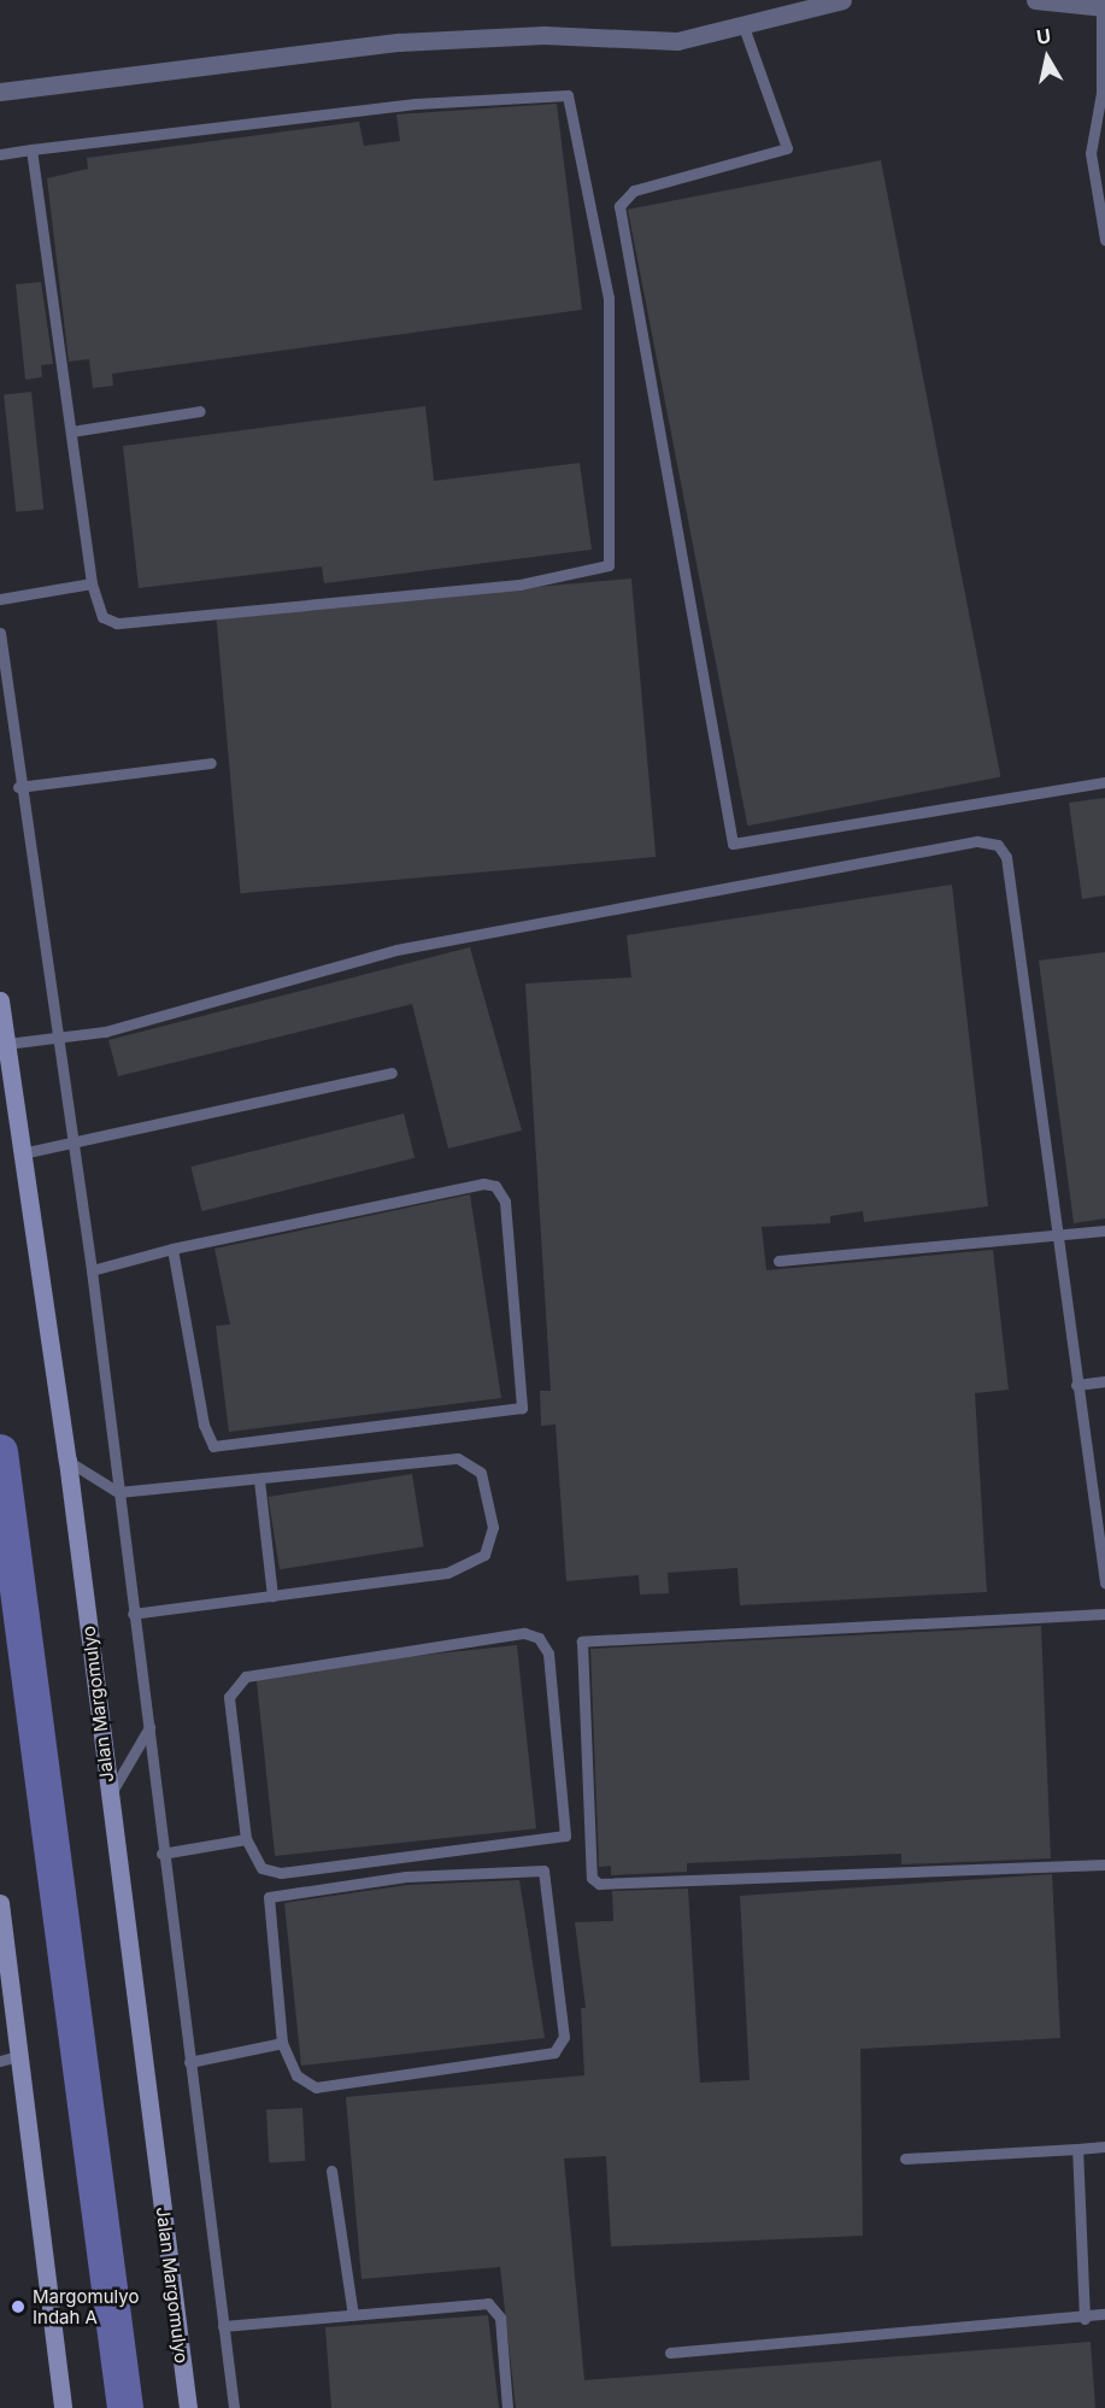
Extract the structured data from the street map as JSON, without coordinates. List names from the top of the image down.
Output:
{
  "streets": {
    "main road": ["Jalan Margomulyo"]
  },
  "places": ["Margomulyo Indah A"],
  "north": "top"
}
